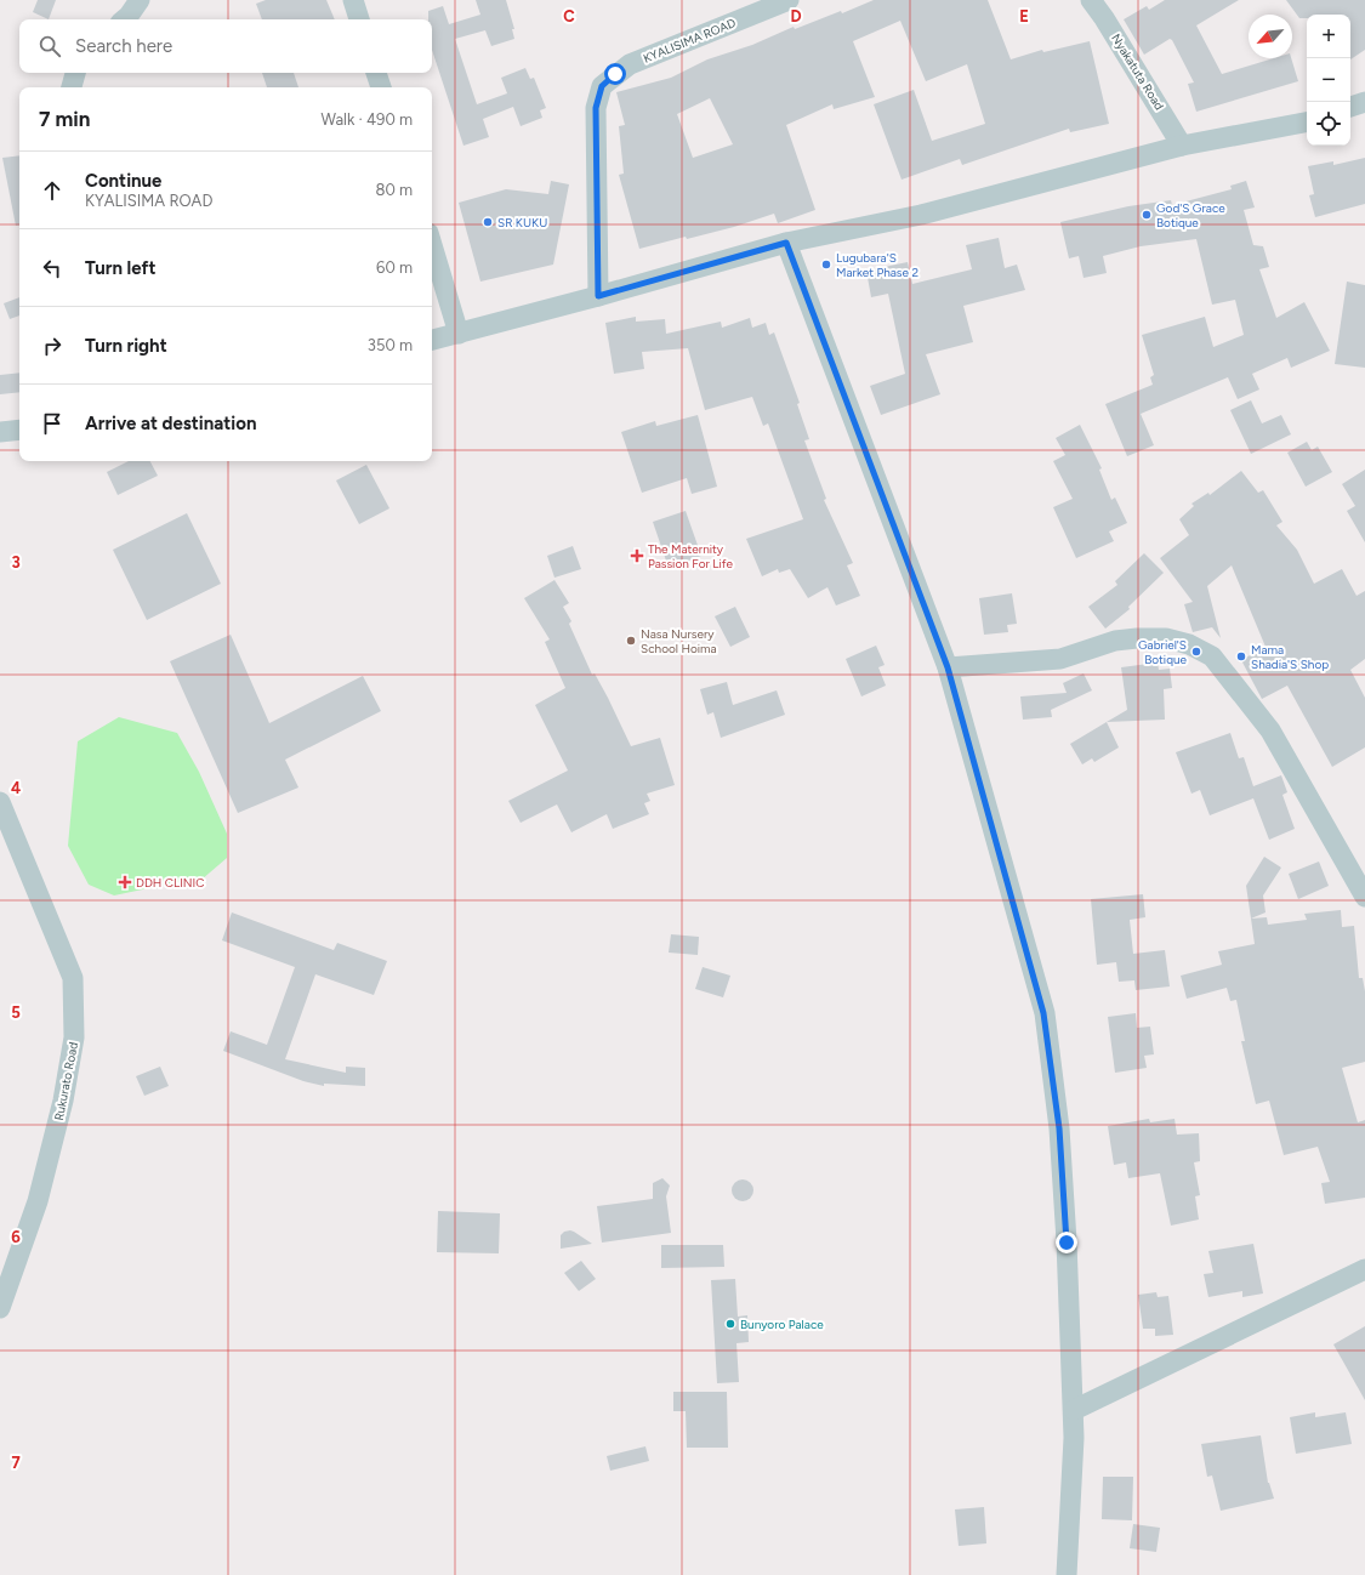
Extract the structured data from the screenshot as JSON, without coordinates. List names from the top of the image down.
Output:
{
  "streets": {
    "street": ["KYALISIMA ROAD", "Nyakatuta Road", "Rukurato Road"]
  },
  "places": {
    "other": [
      "God'S Grace Botique",
      "SR KUKU",
      "Lugubara'S Market Phase 2",
      "Nasa Nursery School Hoima",
      "Gabriel'S Botique",
      "Mama Shadia'S Shop",
      "Bunyoro Palace"
    ],
    "health": ["The Maternity Passion For Life", "DDH CLINIC"]
  },
  "north": "bottom left",
  "page": {
    "map_buttons": ["+", "−"],
    "search": "Search here",
    "heading": ["7 min", "Walk · 490 m"],
    "list": [
      ["Continue", "KYALISIMA ROAD", "80 m"],
      ["Turn left", "60 m"],
      ["Turn right", "350 m"],
      "Arrive at destination"
    ]
  },
  "grid": {
    "columns": ["C", "D", "E"],
    "rows": [
      "3",
      "4",
      "5",
      "6",
      "7"
    ]
  }
}
